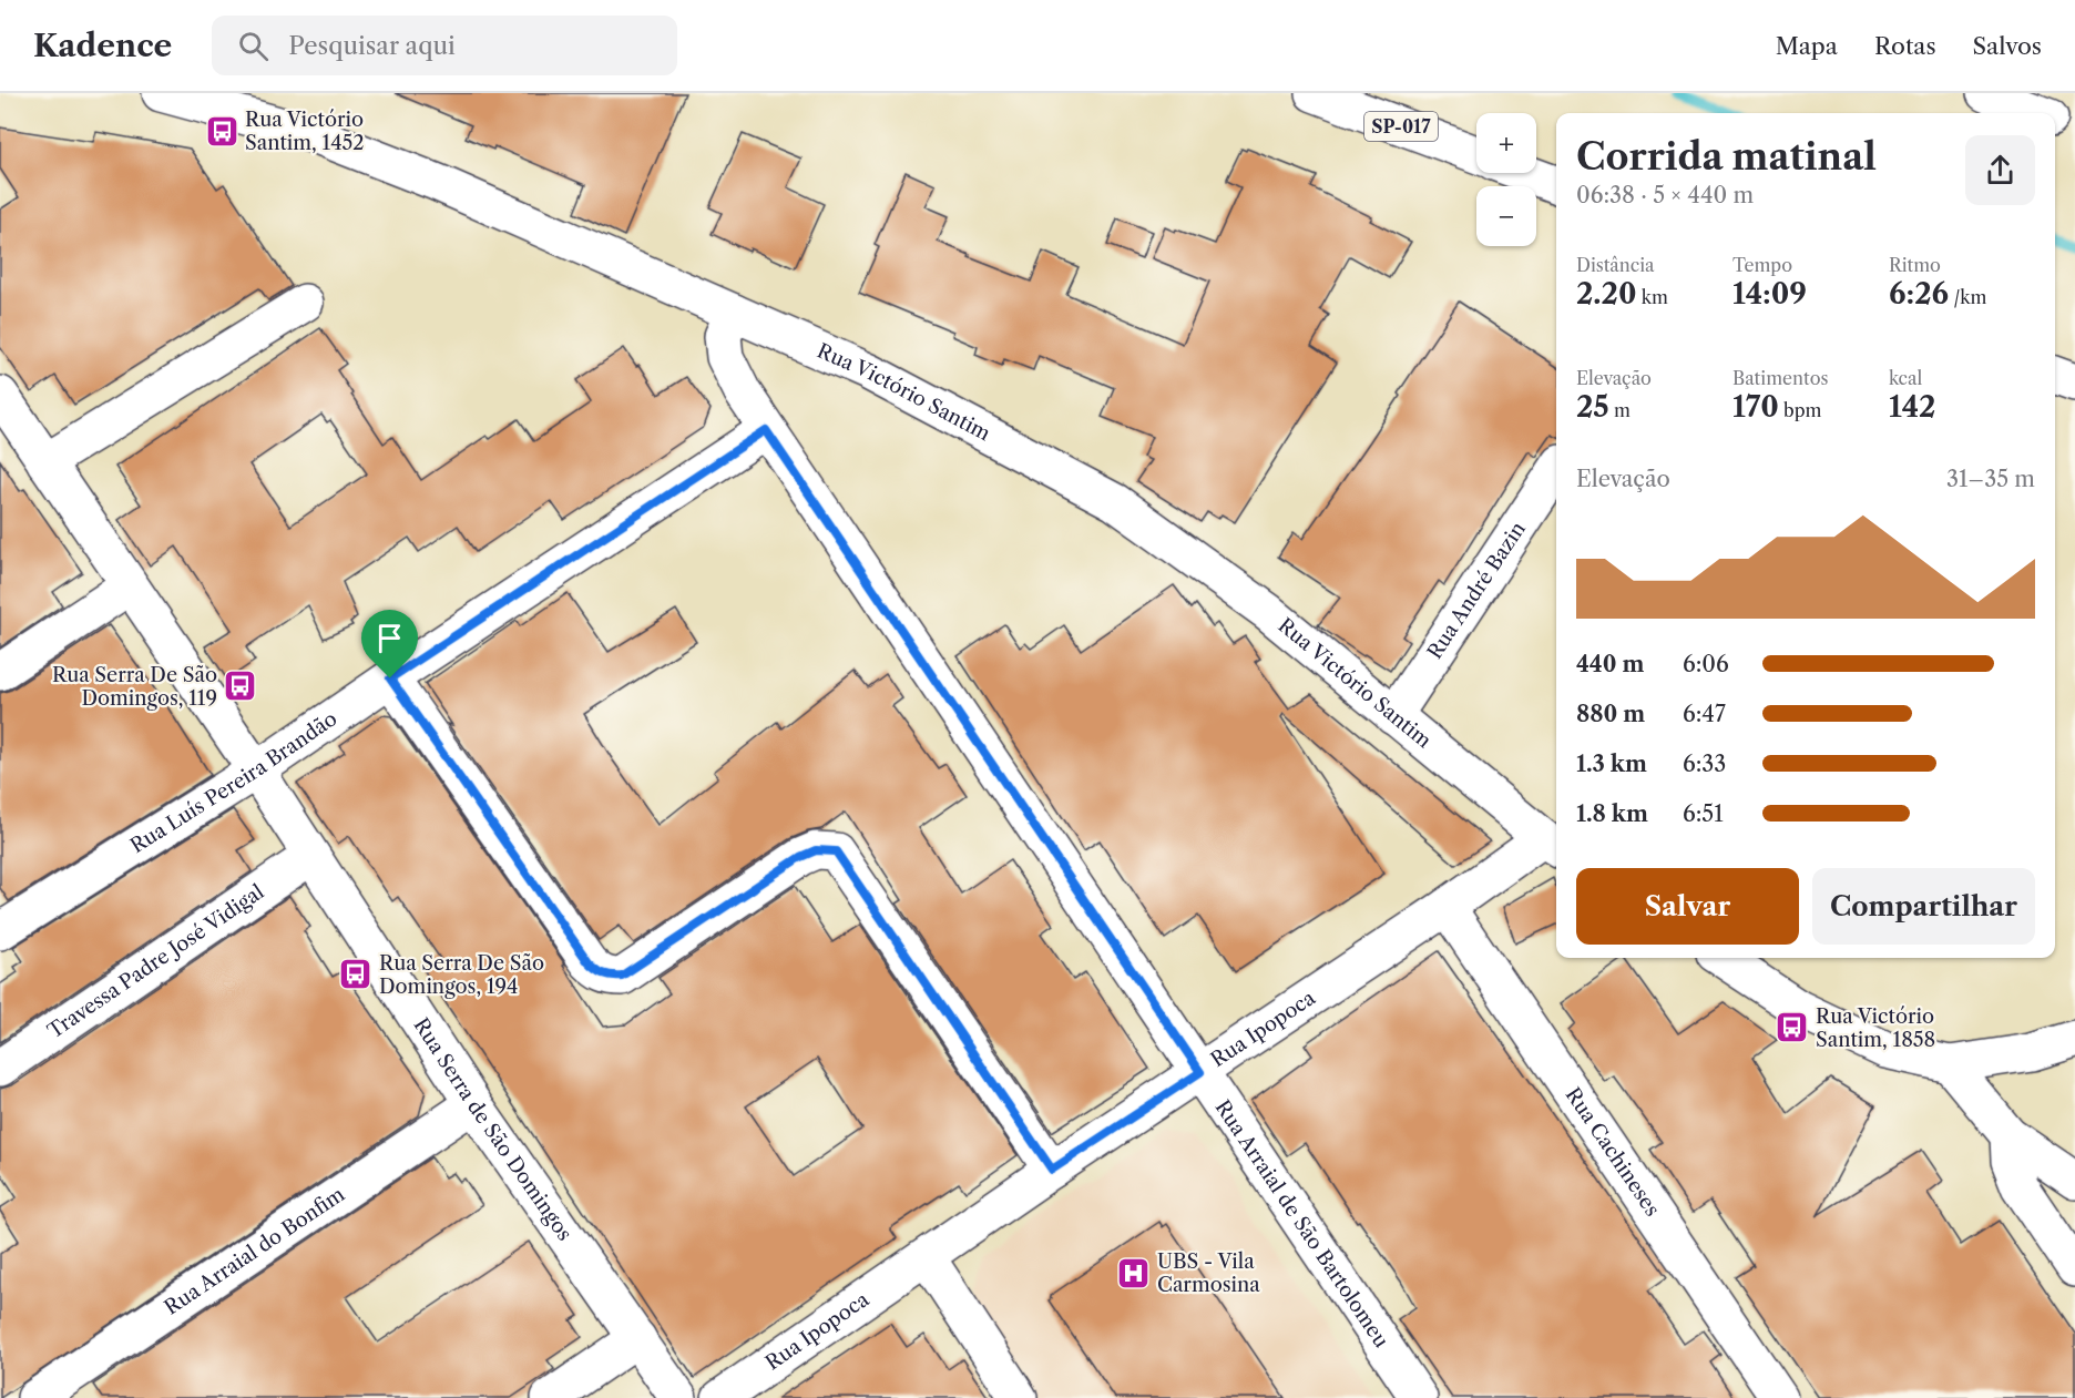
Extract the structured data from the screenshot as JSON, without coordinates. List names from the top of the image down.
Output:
{
  "streets": {
    "main road": [
      "SP-017",
      "Rua Victório Santim",
      "Rua André Bazin",
      "Rua Luís Pereira Brandão",
      "Travessa Padre José Vidigal",
      "Rua Ipopoca",
      "Rua Serra de São Domingos",
      "Rua Cachineses",
      "Rua Arraial de São Bartolomeu",
      "Rua Arraial do Bonfim"
    ]
  },
  "crossings": [
    ["Rua Victório Santim", "Rua André Bazin"],
    ["Rua Victório Santim", "Rua Ipopoca"],
    ["Rua Victório Santim", "Rua Arraial de São Bartolomeu"],
    ["Rua Luís Pereira Brandão", "Rua Serra de São Domingos"],
    ["Rua Luís Pereira Brandão", "Rua Arraial de São Bartolomeu"],
    ["Travessa Padre José Vidigal", "Rua Serra de São Domingos"],
    ["Rua Ipopoca", "Rua Cachineses"],
    ["Rua Ipopoca", "Rua Arraial de São Bartolomeu"],
    ["Rua Serra de São Domingos", "Rua Arraial do Bonfim"]
  ],
  "places": {
    "bus stop": [
      "Rua Victório Santim, 1452",
      "Rua Serra De São Domingos, 119",
      "Rua Serra De São Domingos, 194",
      "Rua Victório Santim, 1858"
    ],
    "hospital": ["UBS - Vila Carmosina"]
  },
  "page": {
    "header": "Kadence",
    "search": "Pesquisar aqui",
    "nav": ["Mapa", "Rotas", "Salvos"],
    "map_buttons": ["+", "−"],
    "heading": ["Corrida matinal", "06:38 · 5 × 440 m"],
    "stats": [
      ["Distância", "2.20 km"],
      ["Tempo", "14:09"],
      ["Ritmo", "6:26 /km"],
      ["Elevação", "25 m"],
      ["Batimentos", "170 bpm"],
      ["kcal", "142"]
    ],
    "chart": ["Elevação", "31–35 m"],
    "list": [
      {
        "name": "440 m",
        "note": "6:06"
      },
      {
        "name": "880 m",
        "note": "6:47"
      },
      {
        "name": "1.3 km",
        "note": "6:33"
      },
      {
        "name": "1.8 km",
        "note": "6:51"
      }
    ],
    "buttons": ["Salvar", "Compartilhar"]
  }
}
